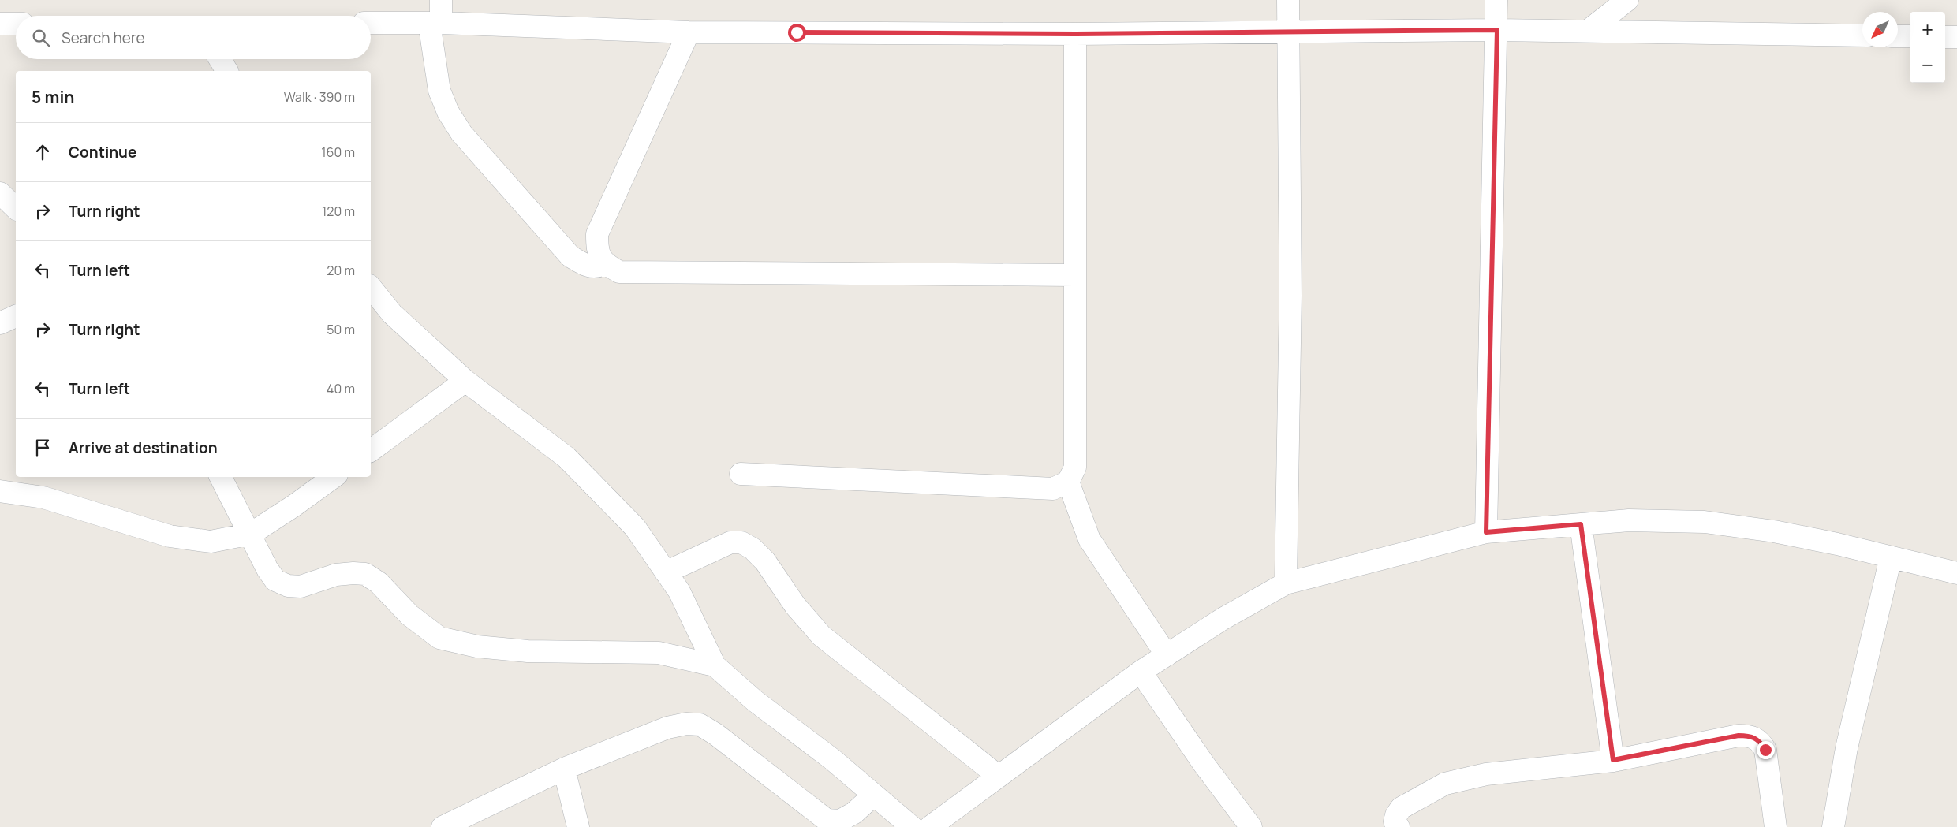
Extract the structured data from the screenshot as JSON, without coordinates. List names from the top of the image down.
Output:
{
  "north": "bottom left",
  "page": {
    "map_buttons": ["+", "−"],
    "search": "Search here",
    "heading": ["5 min", "Walk · 390 m"],
    "list": [
      ["Continue", "160 m"],
      ["Turn right", "120 m"],
      ["Turn left", "20 m"],
      ["Turn right", "50 m"],
      ["Turn left", "40 m"],
      "Arrive at destination"
    ]
  }
}
